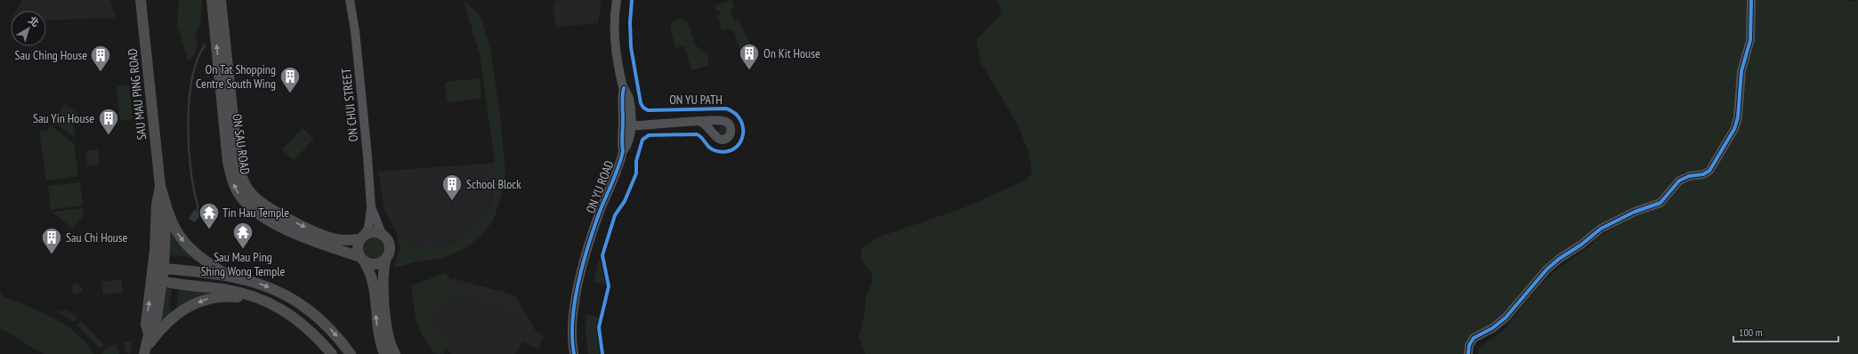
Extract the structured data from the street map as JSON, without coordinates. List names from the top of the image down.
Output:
{
  "streets": {
    "main road": ["SAU MAU PING ROAD", "ON SAU ROAD"],
    "street": ["ON YU PATH", "ON CHUI STREET", "ON YU ROAD"]
  },
  "crossings": [
    ["ON YU PATH", "ON YU ROAD"],
    ["ON CHUI STREET", "ON SAU ROAD"]
  ],
  "places": {
    "building": [
      "On Kit House",
      "Sau Ching House",
      "On Tat Shopping Centre South Wing",
      "Sau Yin House",
      "School Block",
      "Sau Chi House"
    ],
    "temple": ["Tin Hau Temple", "Sau Mau Ping Shing Wong Temple"]
  },
  "scale_bar": "100 m",
  "north": "top right"
}
